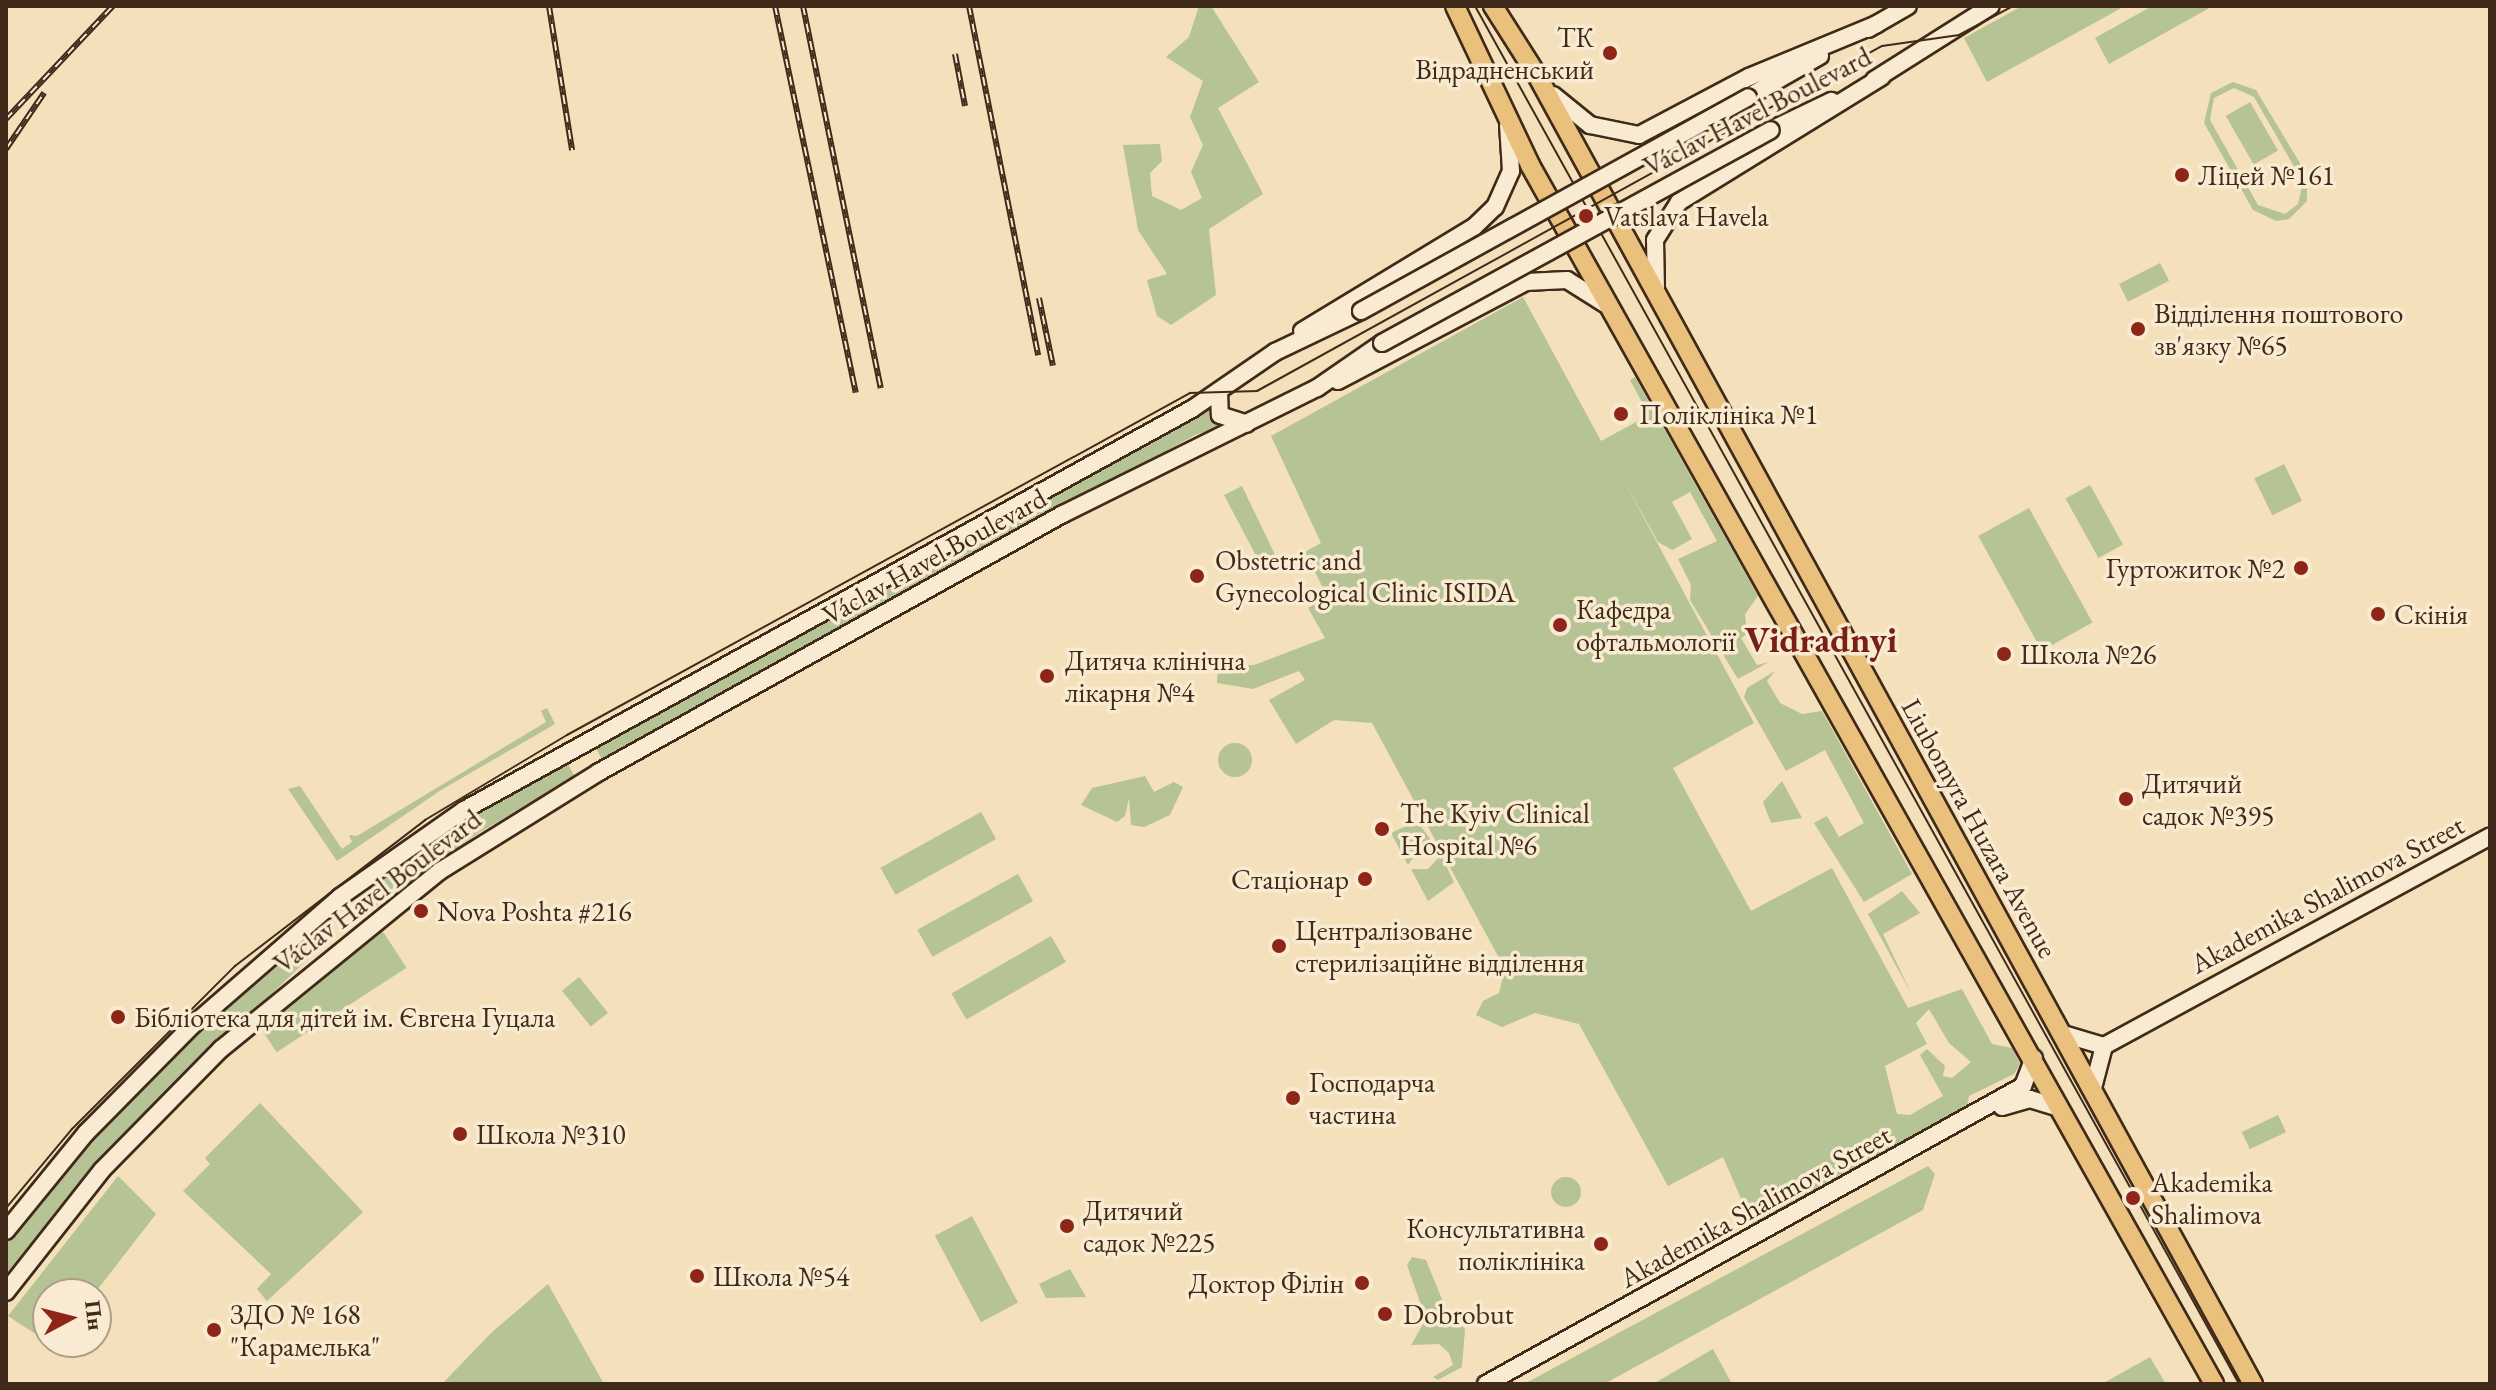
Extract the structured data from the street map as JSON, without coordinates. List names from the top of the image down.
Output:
{
  "streets": {
    "main road": ["Václav Havel Boulevard", "Liubomyra Huzara Avenue", "Akademika Shalimova Street"]
  },
  "districts": ["Vidradnyi"],
  "places": [
    "ТК Відрадненський",
    "Ліцей №161",
    "Vatslava Havela",
    "Відділення поштового зв'язку №65",
    "Поліклініка №1",
    "Гуртожиток №2",
    "Obstetric and Gynecological Clinic ISIDA",
    "Скінія",
    "Кафедра офтальмології",
    "Школа №26",
    "Дитяча клінічна лікарня №4",
    "Дитячий садок №395",
    "The Kyiv Clinical Hospital №6",
    "Стаціонар",
    "Nova Poshta #216",
    "Централізоване стерилізаційне відділення",
    "Бібліотека для дітей ім. Євгена Гуцала",
    "Господарча частина",
    "Школа №310",
    "Akademika Shalimova",
    "Дитячий садок №225",
    "Консультативна поліклініка",
    "Школа №54",
    "Доктор Філін",
    "Dobrobut",
    "ЗДО № 168 \"Карамелька\""
  ],
  "north": "right"
}
